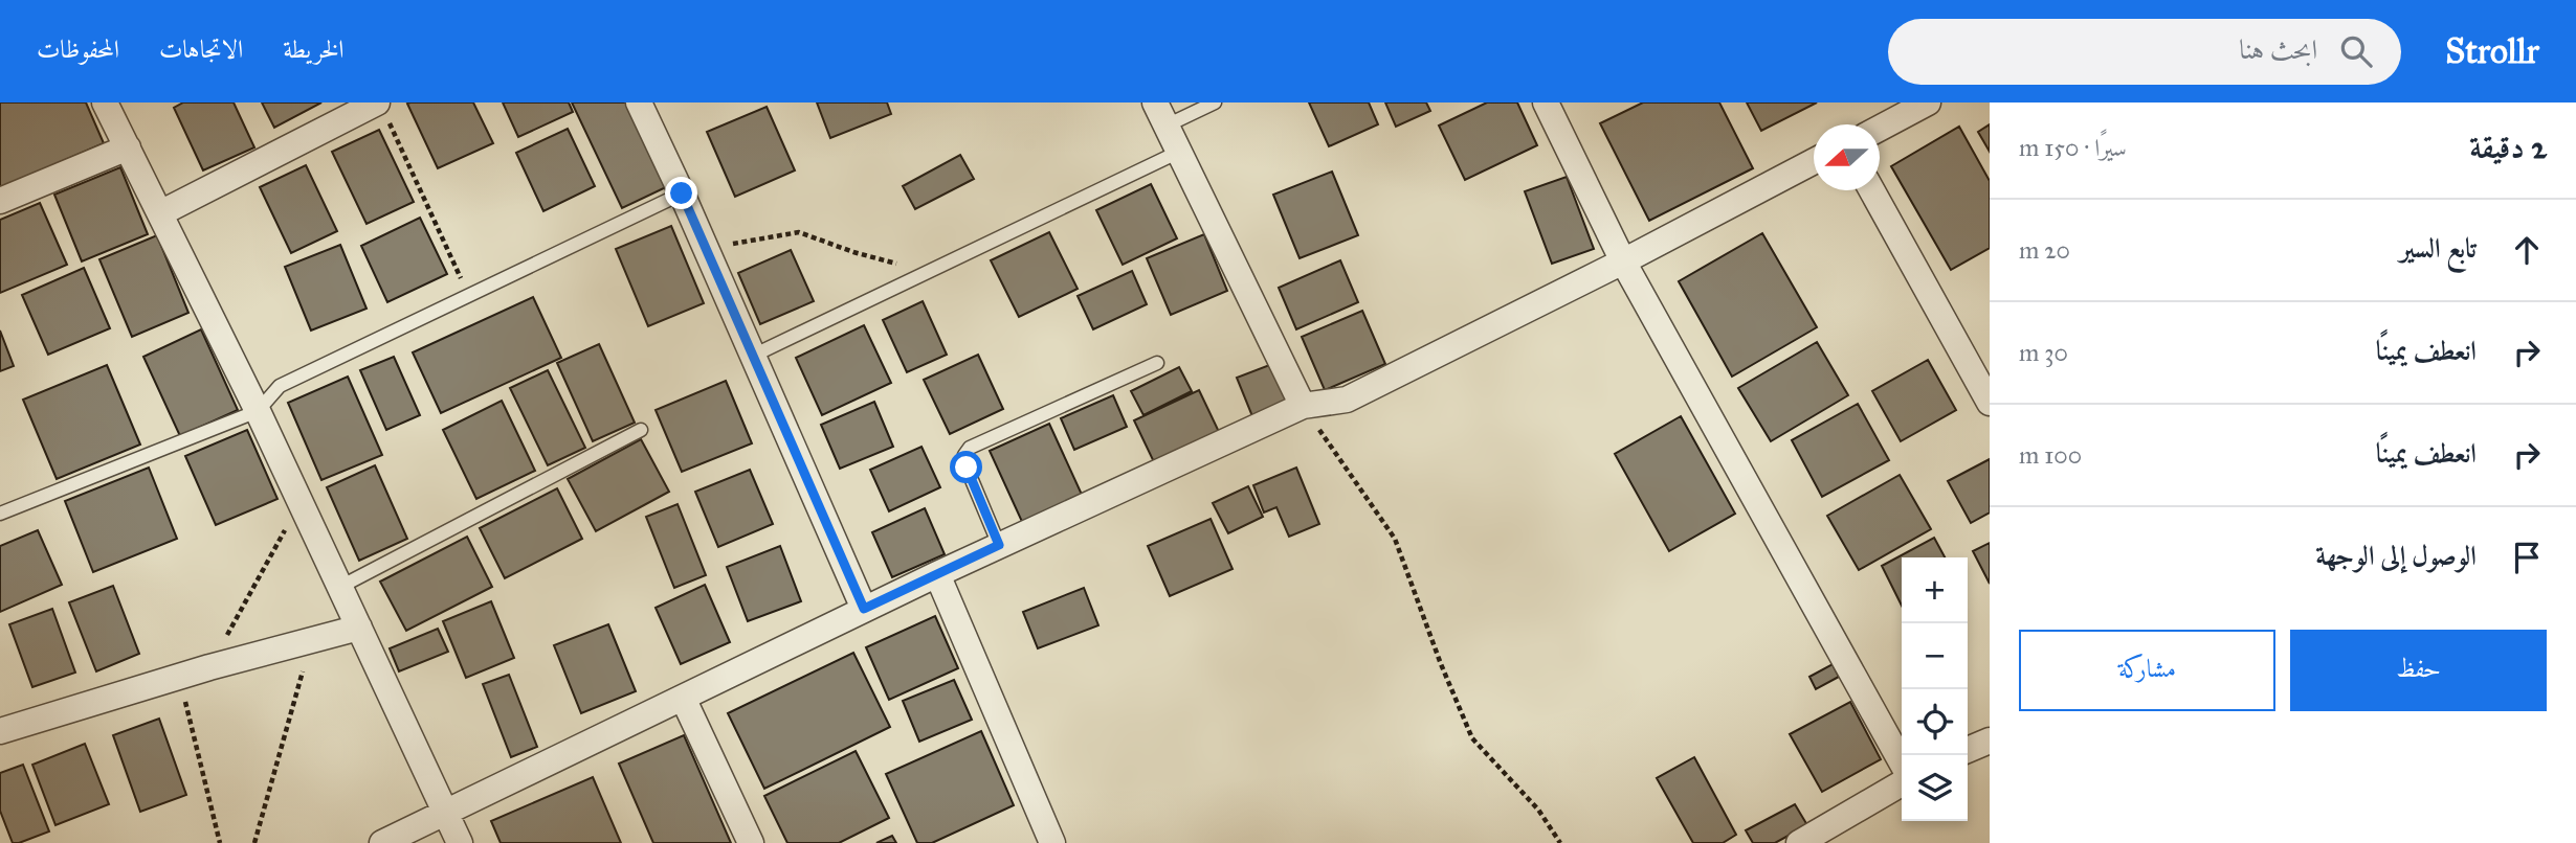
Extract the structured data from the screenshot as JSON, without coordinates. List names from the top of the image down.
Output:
{
  "north": "left",
  "page": {
    "header": "Strollr",
    "search": "ابحث هنا",
    "nav": ["الخريطة", "الاتجاهات", "المحفوظات"],
    "heading": ["2 دقيقة", "سيرًا · 150 m"],
    "list": [
      ["تابع السير", "20 m"],
      ["انعطف يمينًا", "30 m"],
      ["انعطف يمينًا", "100 m"],
      "الوصول إلى الوجهة"
    ],
    "map_buttons": ["+", "−"],
    "buttons": ["حفظ", "مشاركة"]
  }
}
